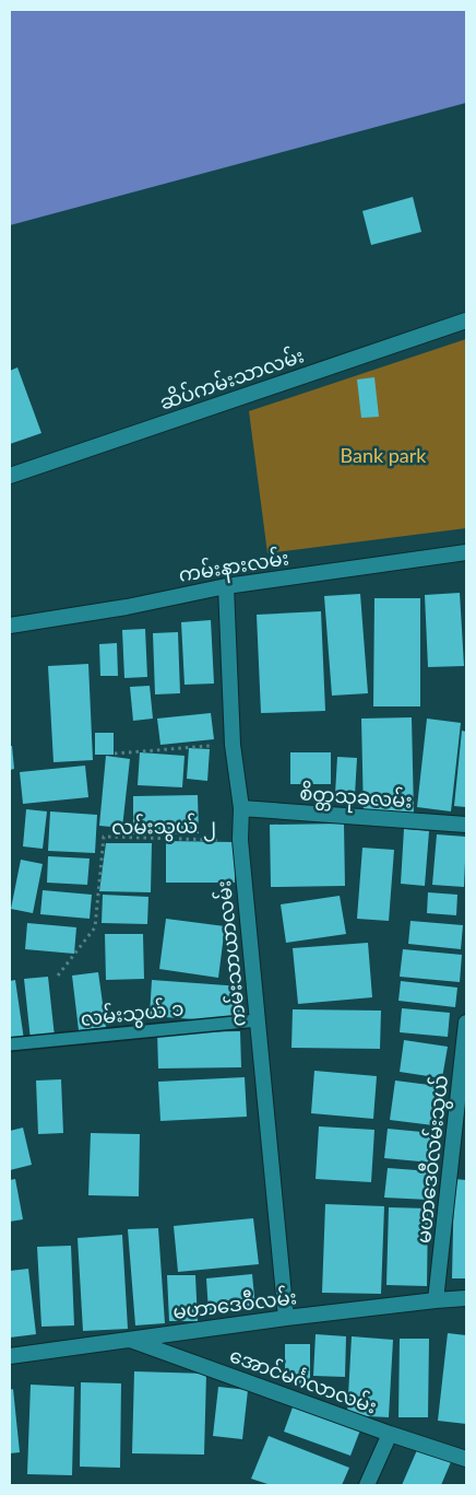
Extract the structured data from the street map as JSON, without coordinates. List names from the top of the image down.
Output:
{
  "streets": {
    "street": [
      "ဆိပ်ကမ်းသာလမ်း",
      "ကမ်းနားလမ်း",
      "စိတ္တသုခလမ်း",
      "ကမ်းသာယာလမ်း",
      "မဟာဒေဝီလမ်းသွယ်",
      "မဟာဒေဝီလမ်း",
      "အောင်မင်္ဂလာလမ်း"
    ],
    "lane": ["လမ်းသွယ် ၁"],
    "path": ["လမ်းသွယ် ၂"]
  },
  "crossings": [
    ["ကမ်းနားလမ်း", "ကမ်းသာယာလမ်း"],
    ["စိတ္တသုခလမ်း", "ကမ်းသာယာလမ်း"],
    ["လမ်းသွယ် ၂", "ကမ်းသာယာလမ်း"],
    ["ကမ်းသာယာလမ်း", "လမ်းသွယ် ၁"],
    ["ကမ်းသာယာလမ်း", "မဟာဒေဝီလမ်း"],
    ["မဟာဒေဝီလမ်းသွယ်", "မဟာဒေဝီလမ်း"],
    ["မဟာဒေဝီလမ်း", "အောင်မင်္ဂလာလမ်း"]
  ],
  "parks": ["Bank park"]
}
